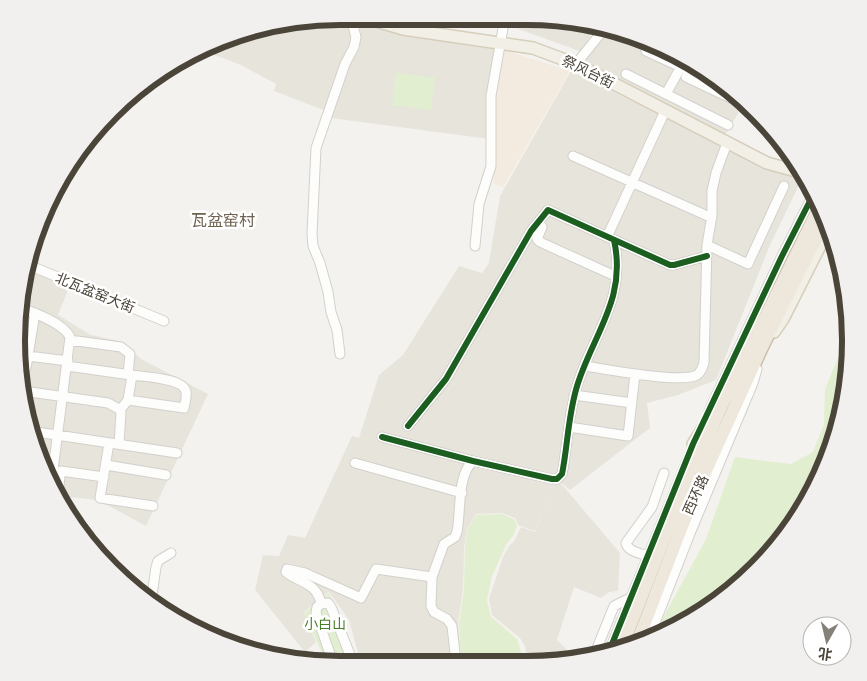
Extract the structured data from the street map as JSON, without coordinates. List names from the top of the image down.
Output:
{
  "streets": {
    "highway": ["西环路"],
    "main road": ["祭风台街"],
    "street": ["北瓦盆窑大街"]
  },
  "districts": ["瓦盆窑村"],
  "parks": ["小白山"],
  "north": "bottom"
}
